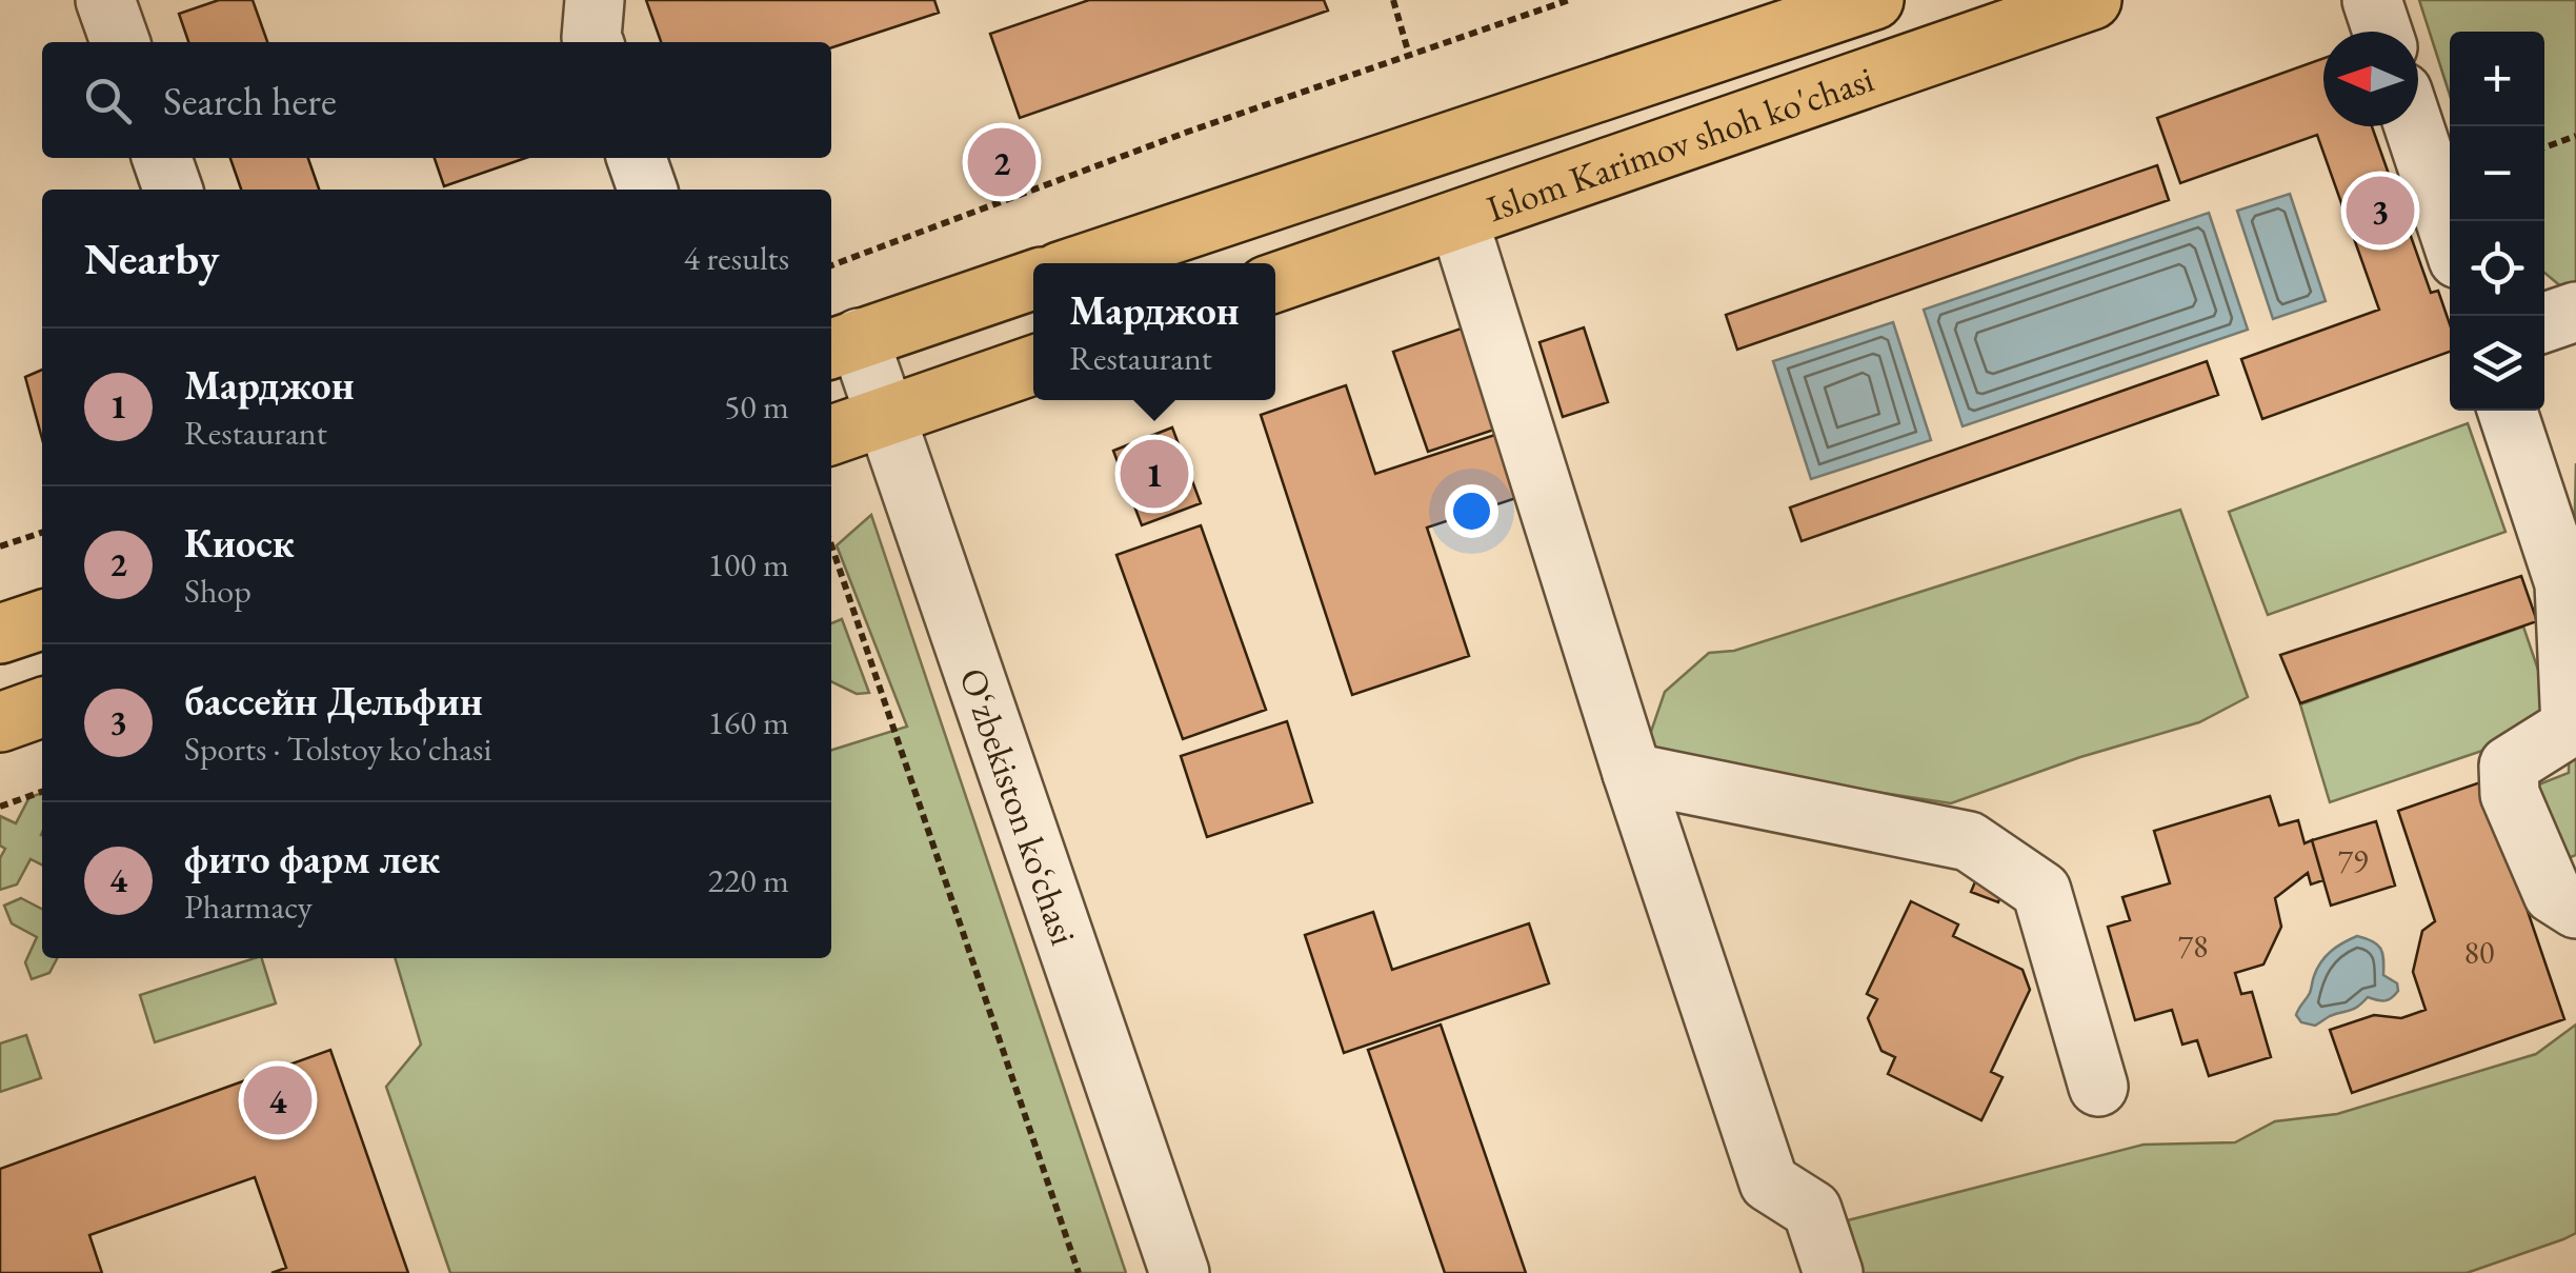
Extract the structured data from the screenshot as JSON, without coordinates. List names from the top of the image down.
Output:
{
  "streets": {
    "main road": ["Islom Karimov shoh ko'chasi"],
    "street": ["O‘zbekiston ko‘chasi"]
  },
  "house_numbers": ["79", "78", "80"],
  "north": "left",
  "page": {
    "map_buttons": ["+", "−"],
    "search": "Search here",
    "pins": [
      "2",
      "3",
      "1",
      "4"
    ],
    "heading": ["Nearby", "4 results"],
    "popup": ["Марджон", "Restaurant"],
    "list": [
      {
        "mark": "1",
        "name": "Марджон",
        "note": "Restaurant",
        "value": "50 m"
      },
      {
        "mark": "2",
        "name": "Киоск",
        "note": "Shop",
        "value": "100 m"
      },
      {
        "mark": "3",
        "name": "бассейн Дельфин",
        "note": "Sports · Tolstoy ko'chasi",
        "value": "160 m"
      },
      {
        "mark": "4",
        "name": "фито фарм лек",
        "note": "Pharmacy",
        "value": "220 m"
      }
    ]
  }
}
